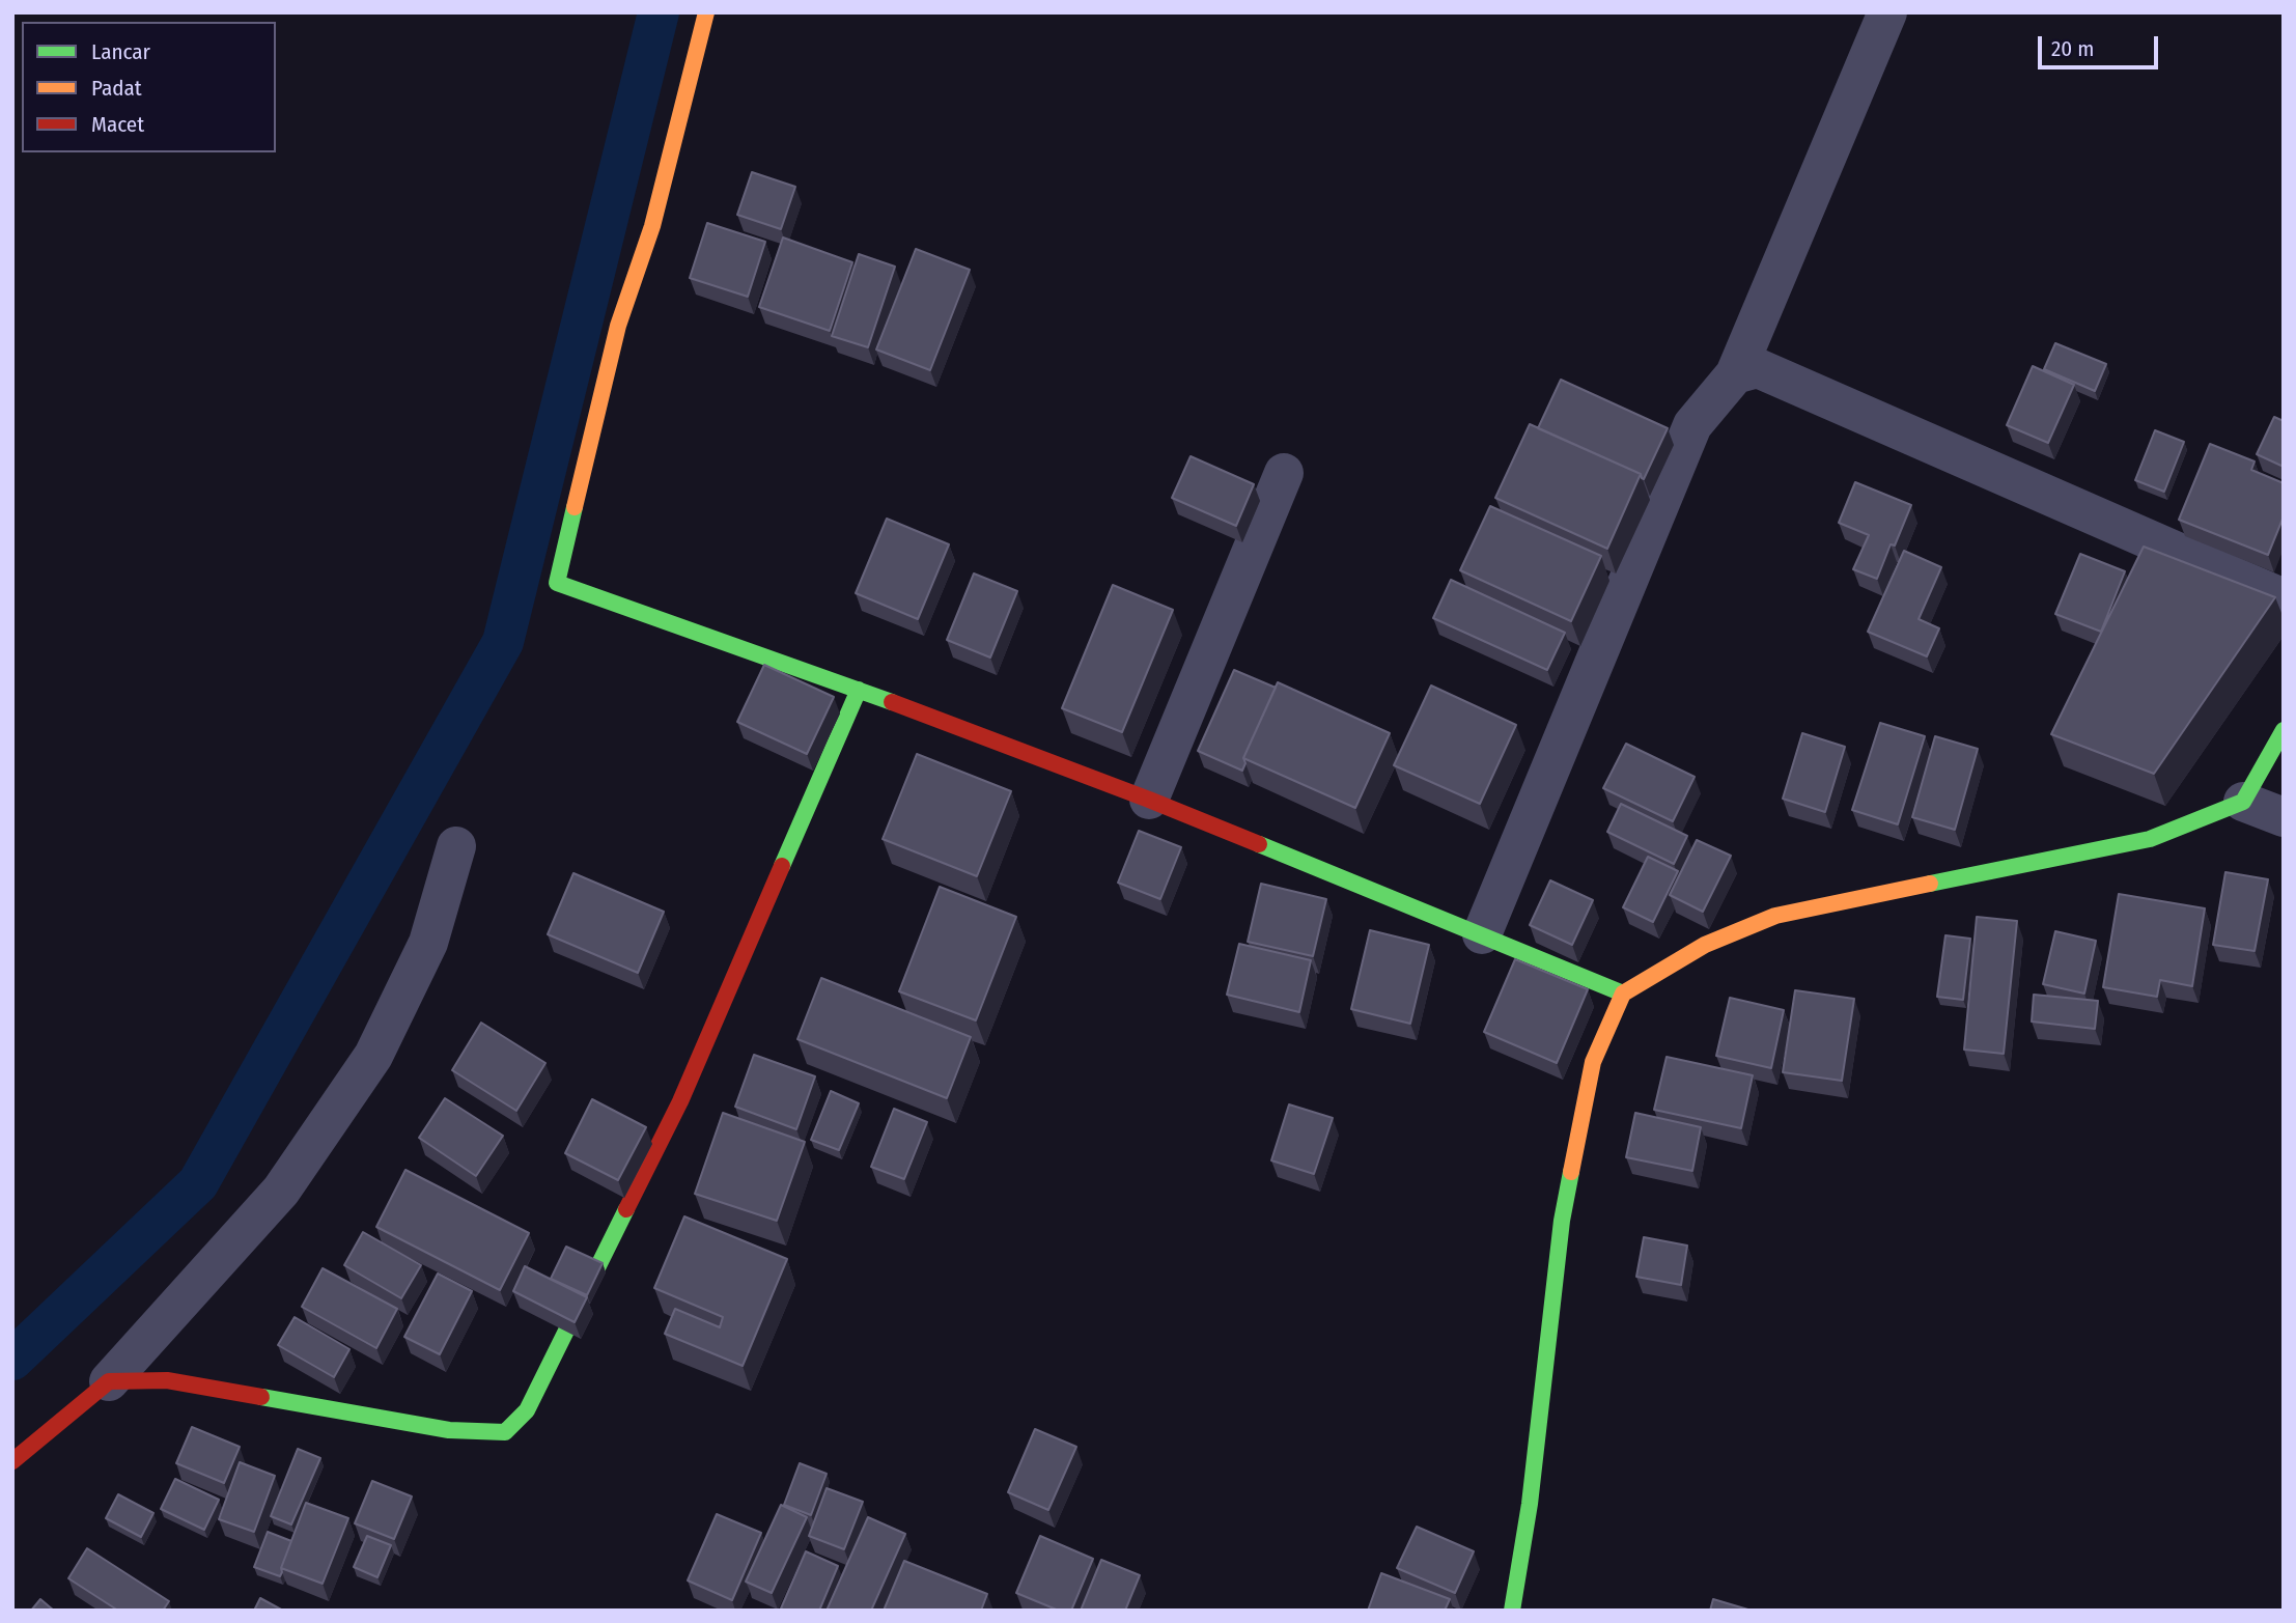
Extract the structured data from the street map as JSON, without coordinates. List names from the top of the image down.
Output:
{
  "legend": ["Lancar", "Padat", "Macet"],
  "scale_bar": "20 m"
}
